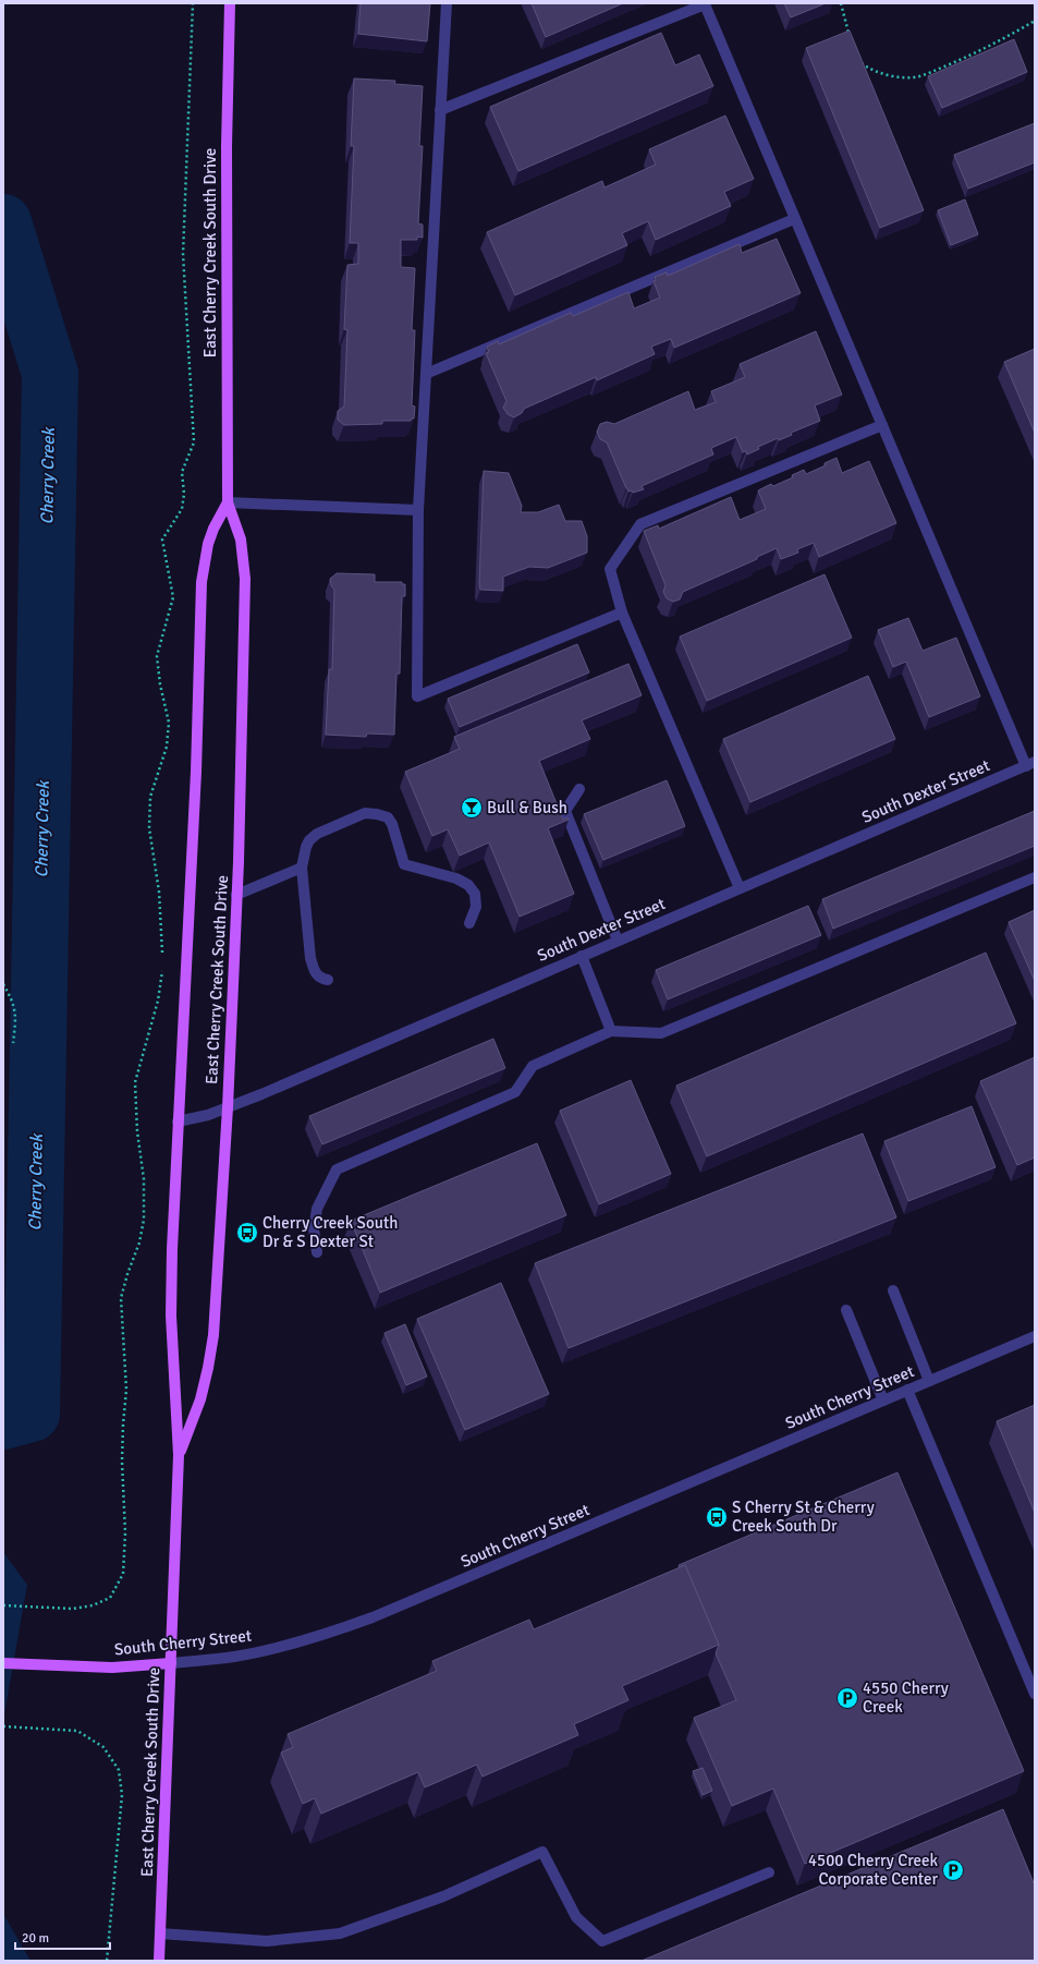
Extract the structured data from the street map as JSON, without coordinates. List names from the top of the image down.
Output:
{
  "streets": {
    "main road": ["East Cherry Creek South Drive", "South Cherry Street"],
    "street": ["South Dexter Street"]
  },
  "crossings": [
    ["East Cherry Creek South Drive", "South Dexter Street"],
    ["East Cherry Creek South Drive", "South Cherry Street"]
  ],
  "water": ["Cherry Creek"],
  "places": {
    "bar": ["Bull & Bush"],
    "bus stop": ["Cherry Creek South Dr & S Dexter St", "S Cherry St & Cherry Creek South Dr"],
    "parking": ["4550 Cherry Creek", "4500 Cherry Creek Corporate Center"]
  },
  "scale_bar": "20 m"
}
